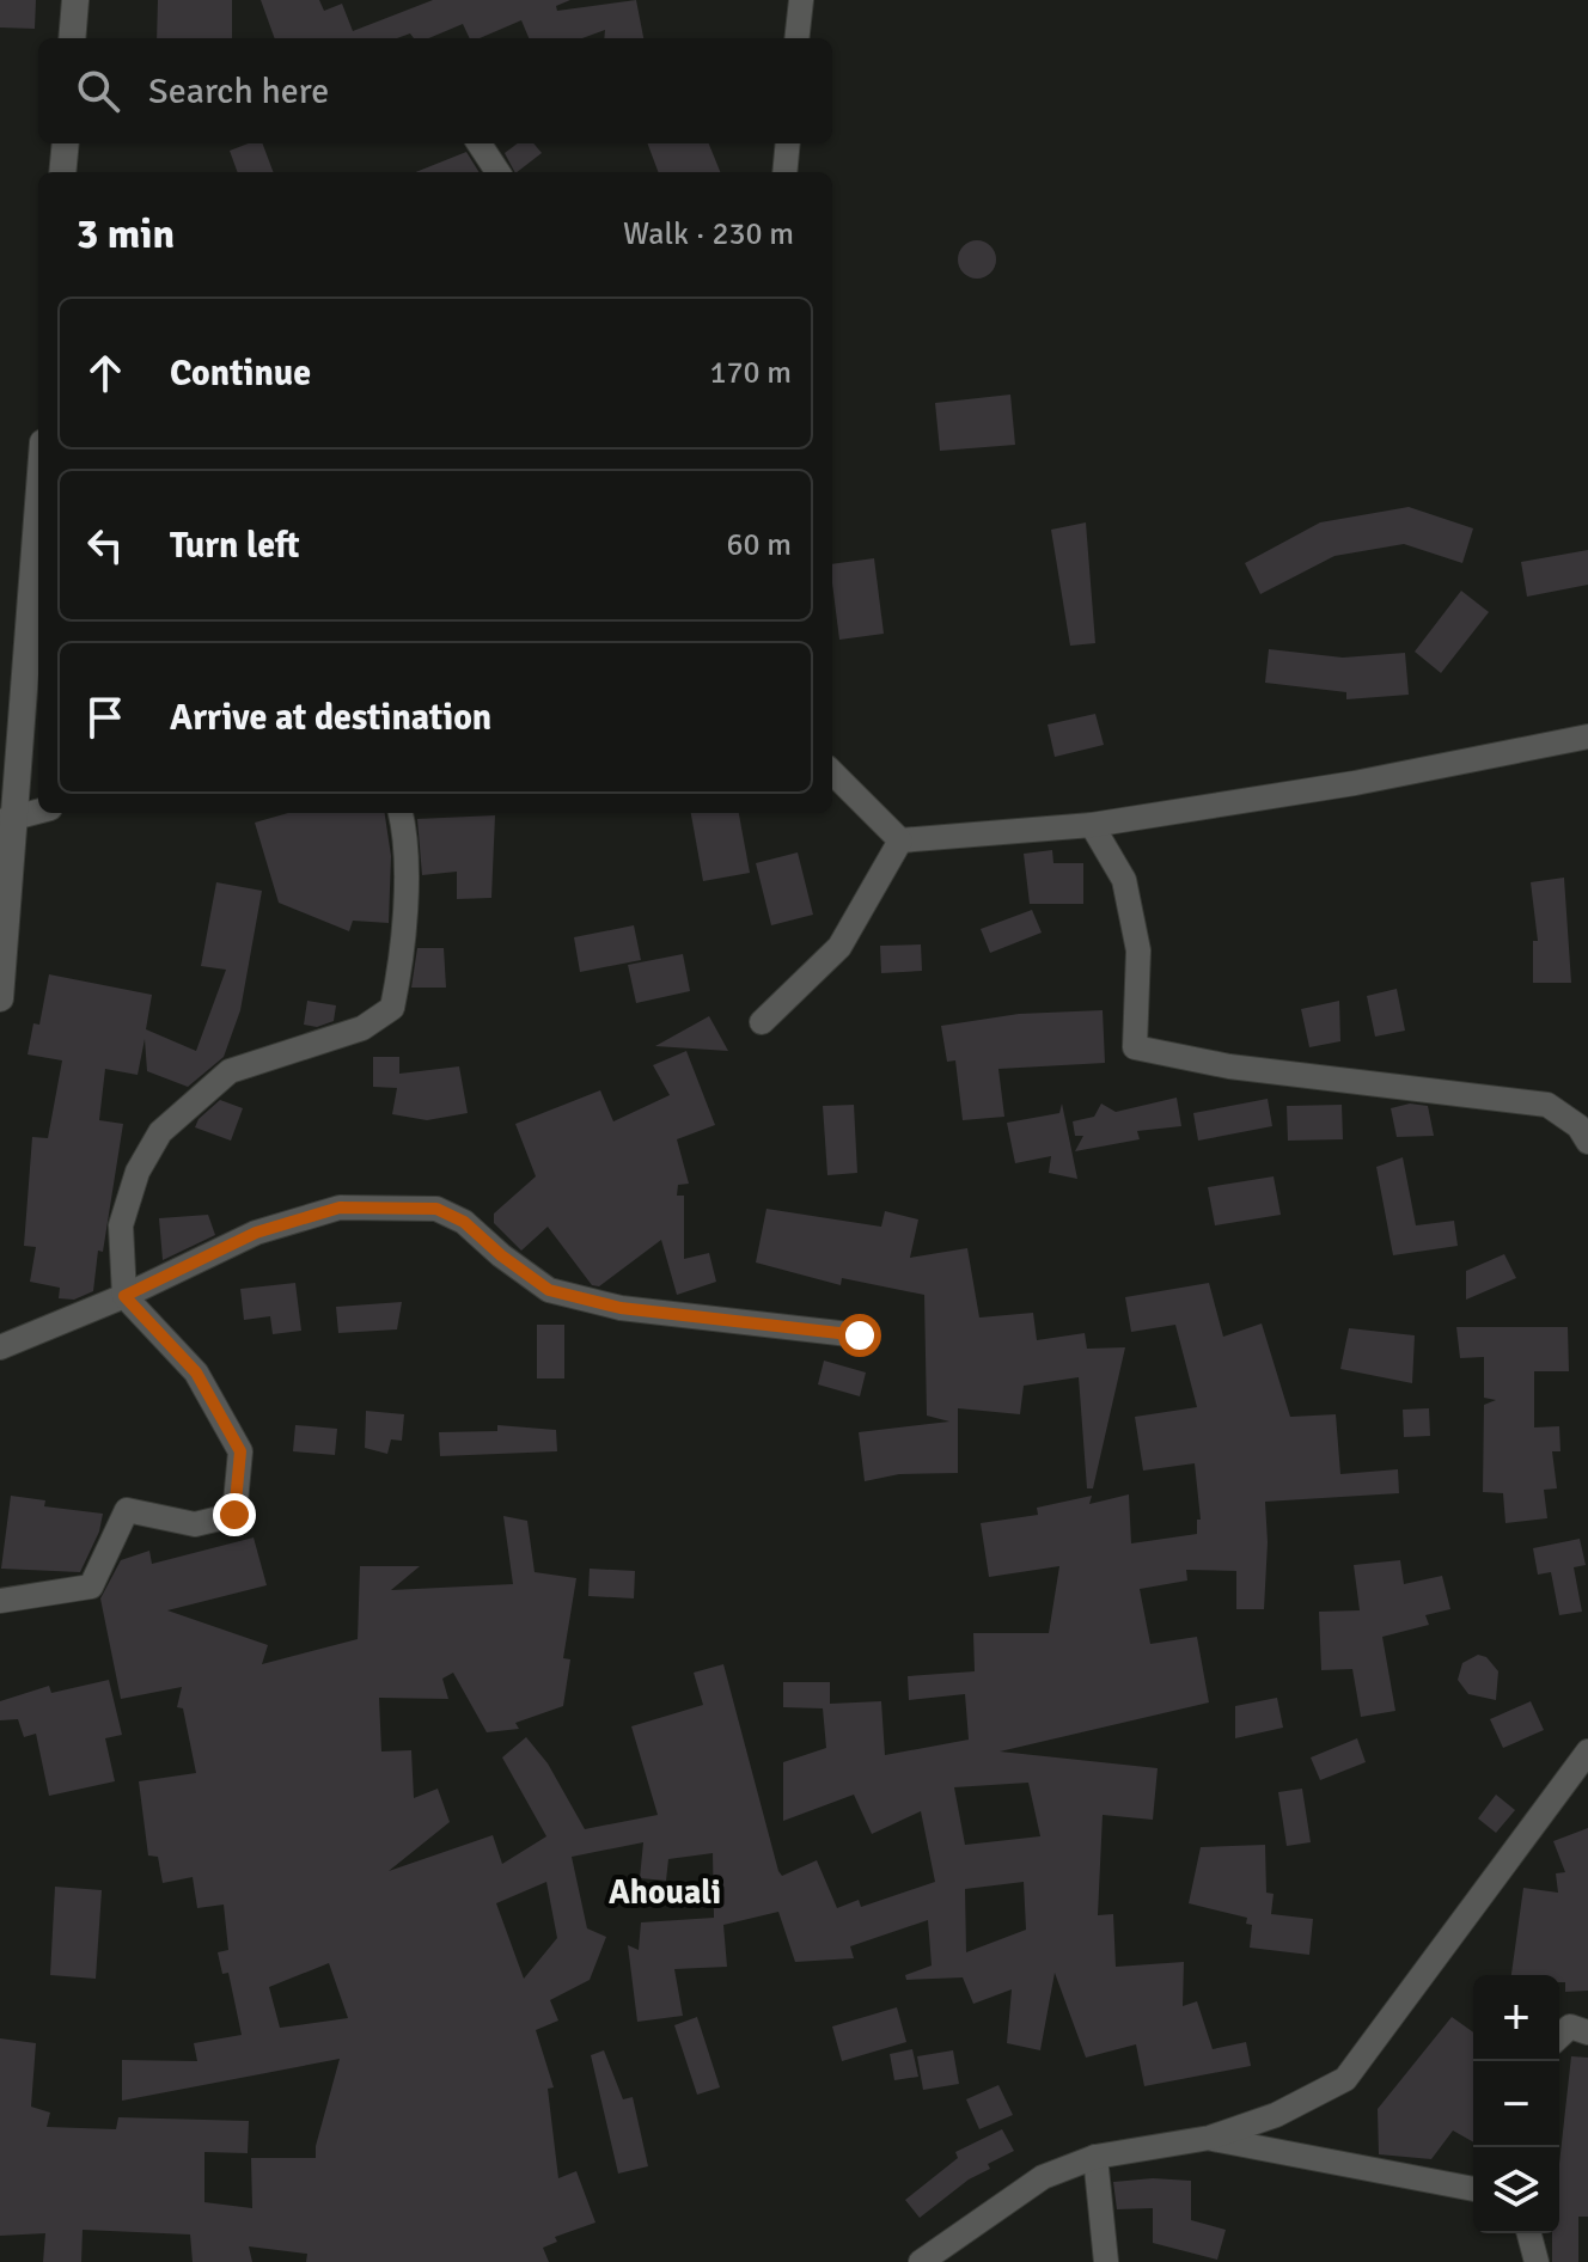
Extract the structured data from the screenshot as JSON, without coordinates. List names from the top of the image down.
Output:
{
  "districts": ["Ahouali"],
  "page": {
    "search": "Search here",
    "heading": ["3 min", "Walk · 230 m"],
    "list": [
      ["Continue", "170 m"],
      ["Turn left", "60 m"],
      "Arrive at destination"
    ],
    "map_buttons": ["+", "−"]
  }
}
